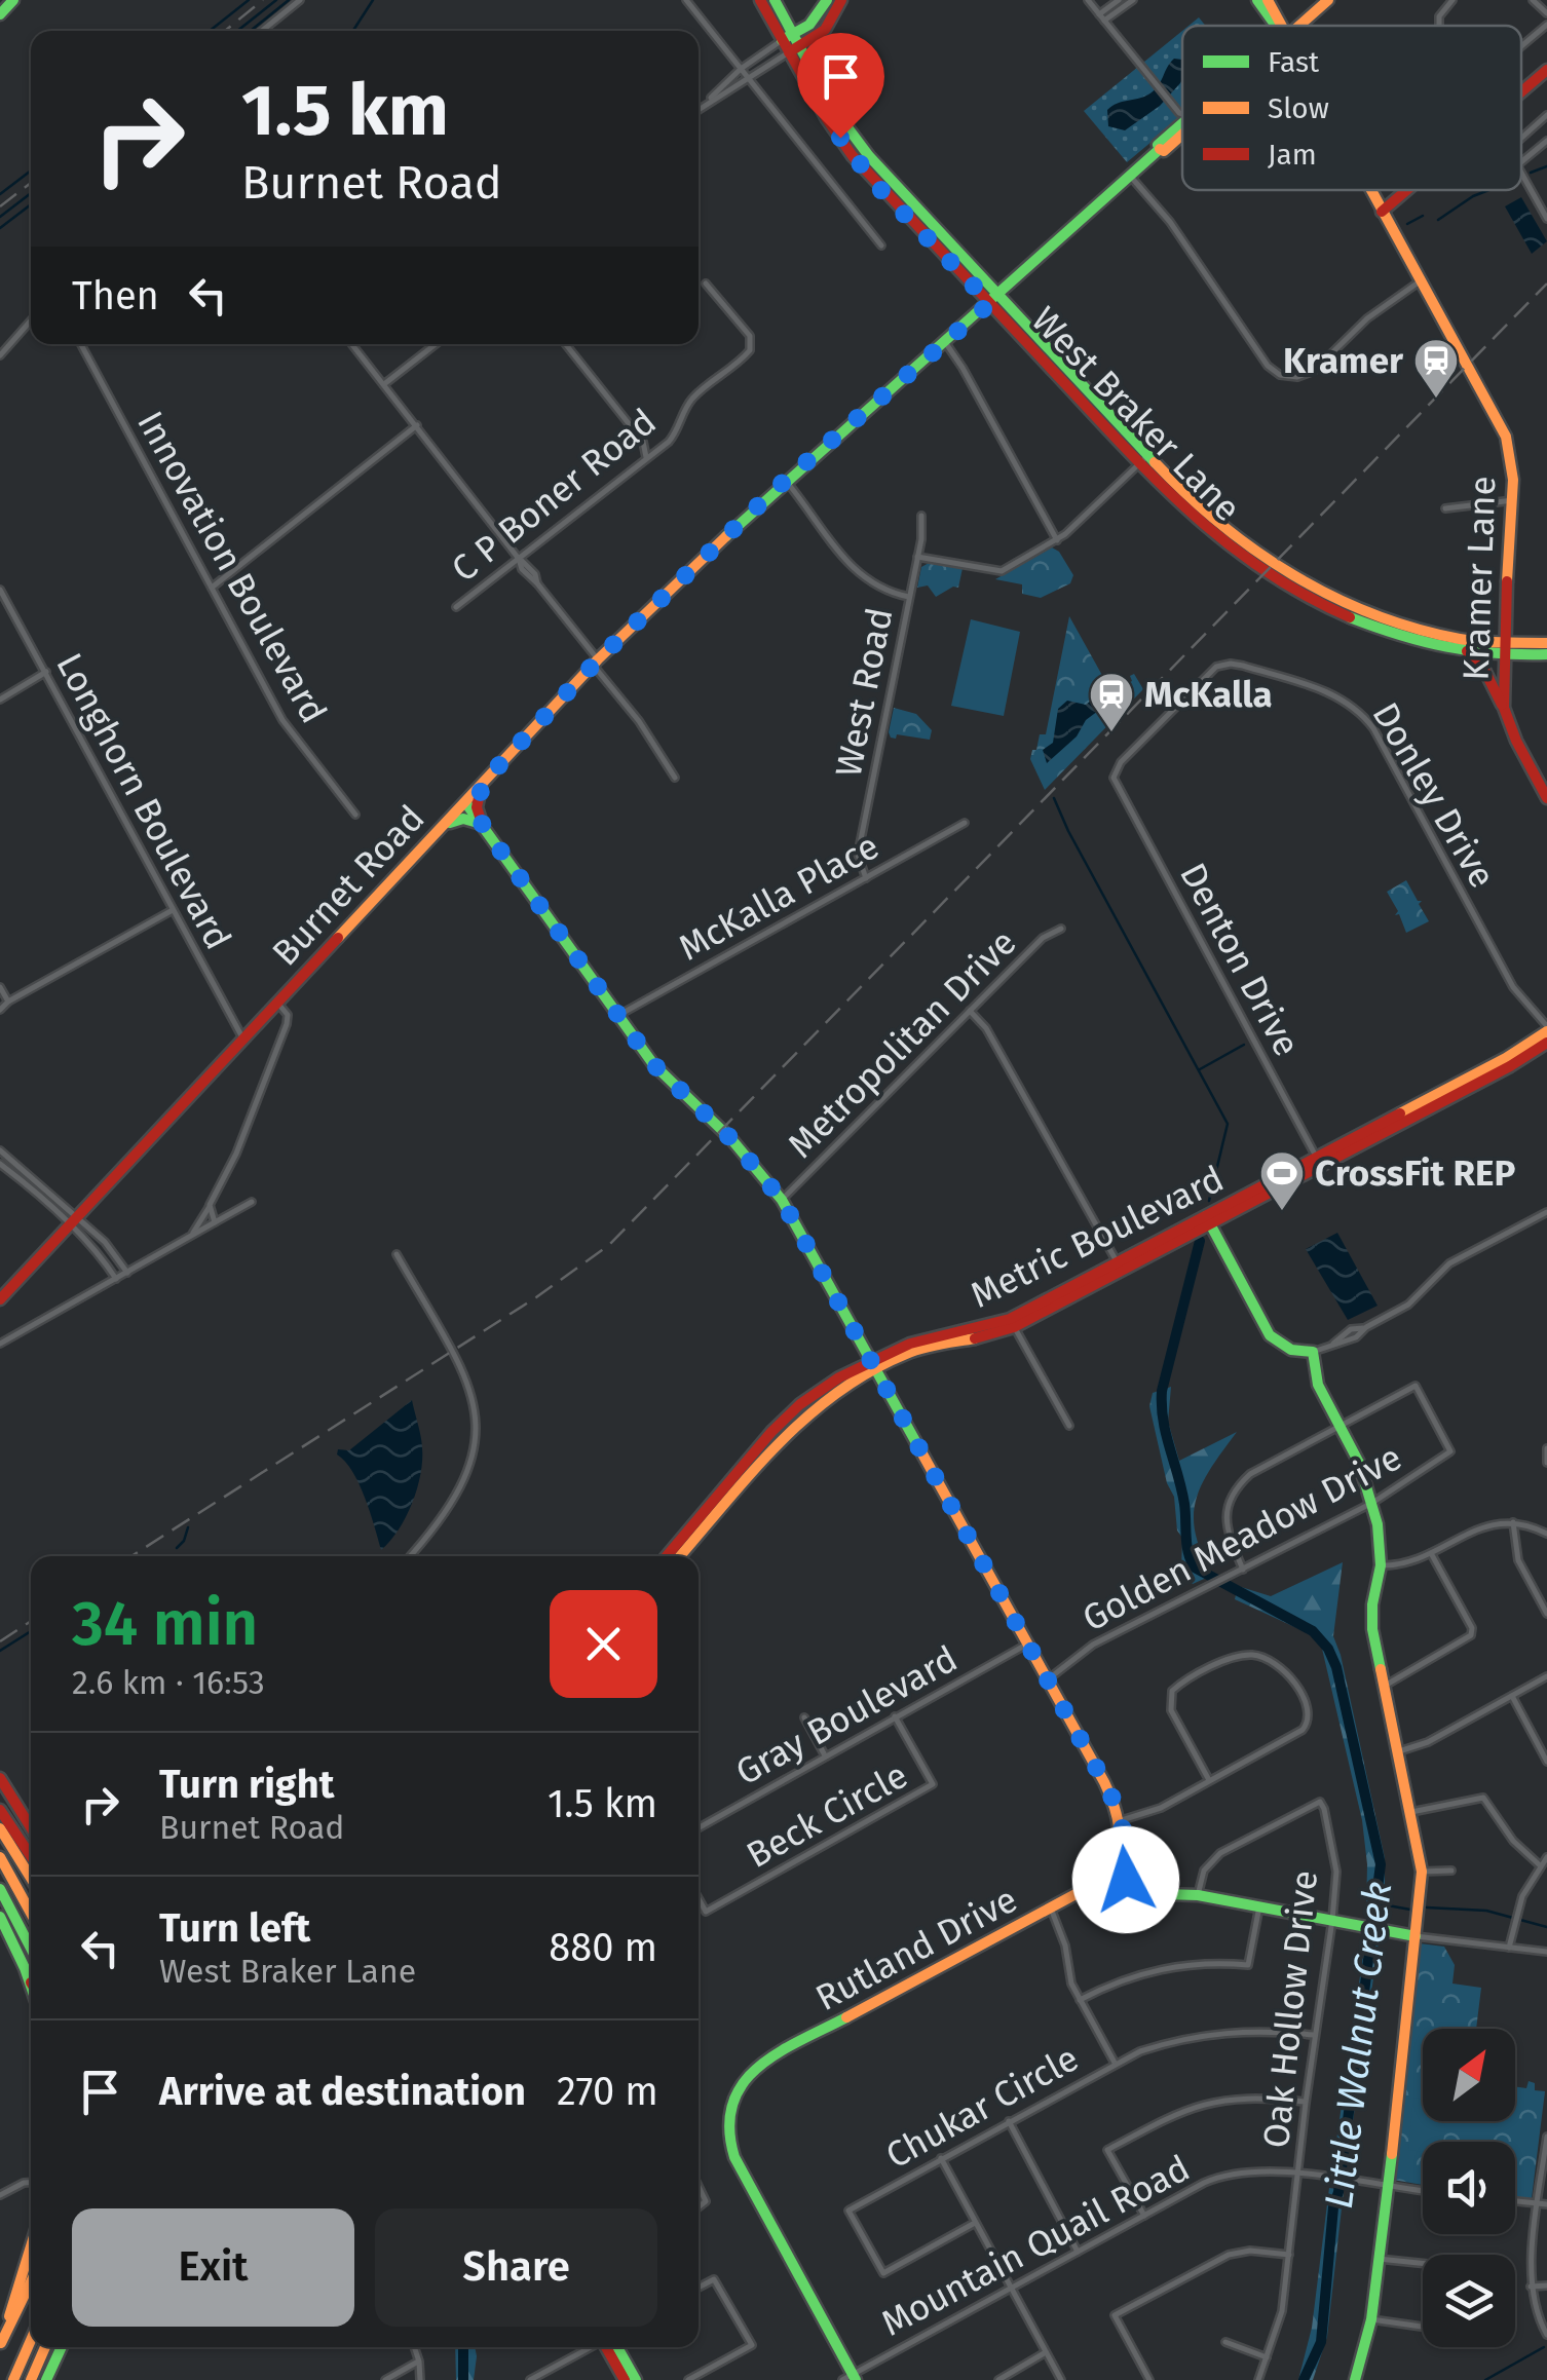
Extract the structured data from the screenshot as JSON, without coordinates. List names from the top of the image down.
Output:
{
  "streets": {
    "main road": [
      "West Braker Lane",
      "Kramer Lane",
      "Burnet Road",
      "Metric Boulevard",
      "Rutland Drive"
    ],
    "street": [
      "C P Boner Road",
      "Innovation Boulevard",
      "West Road",
      "Donley Drive",
      "Longhorn Boulevard",
      "McKalla Place",
      "Denton Drive",
      "Metropolitan Drive",
      "Golden Meadow Drive",
      "Gray Boulevard",
      "Beck Circle",
      "Oak Hollow Drive",
      "Chukar Circle",
      "Mountain Quail Road"
    ]
  },
  "crossings": [
    ["West Braker Lane", "Kramer Lane"],
    ["West Braker Lane", "Burnet Road"],
    ["West Road", "McKalla Place"],
    ["Donley Drive", "Denton Drive"],
    ["Donley Drive", "Metric Boulevard"],
    ["Longhorn Boulevard", "Burnet Road"],
    ["Denton Drive", "Metric Boulevard"],
    ["Gray Boulevard", "Beck Circle"],
    ["Rutland Drive", "Mountain Quail Road"],
    ["Oak Hollow Drive", "Chukar Circle"],
    ["Oak Hollow Drive", "Mountain Quail Road"]
  ],
  "water": ["Little Walnut Creek"],
  "places": {
    "station": ["Kramer", "McKalla"],
    "sports": ["CrossFit REP"]
  },
  "legend": ["Fast", "Slow", "Jam"],
  "north": "top right",
  "page": {
    "turn": ["1.5 km", "Burnet Road"],
    "then": "Then",
    "heading": ["34 min", "2.6 km · 16:53"],
    "list": [
      {
        "name": "Turn right",
        "note": "Burnet Road",
        "value": "1.5 km"
      },
      {
        "name": "Turn left",
        "note": "West Braker Lane",
        "value": "880 m"
      },
      {
        "name": "Arrive at destination",
        "value": "270 m"
      }
    ],
    "buttons": ["Exit", "Share"]
  }
}
